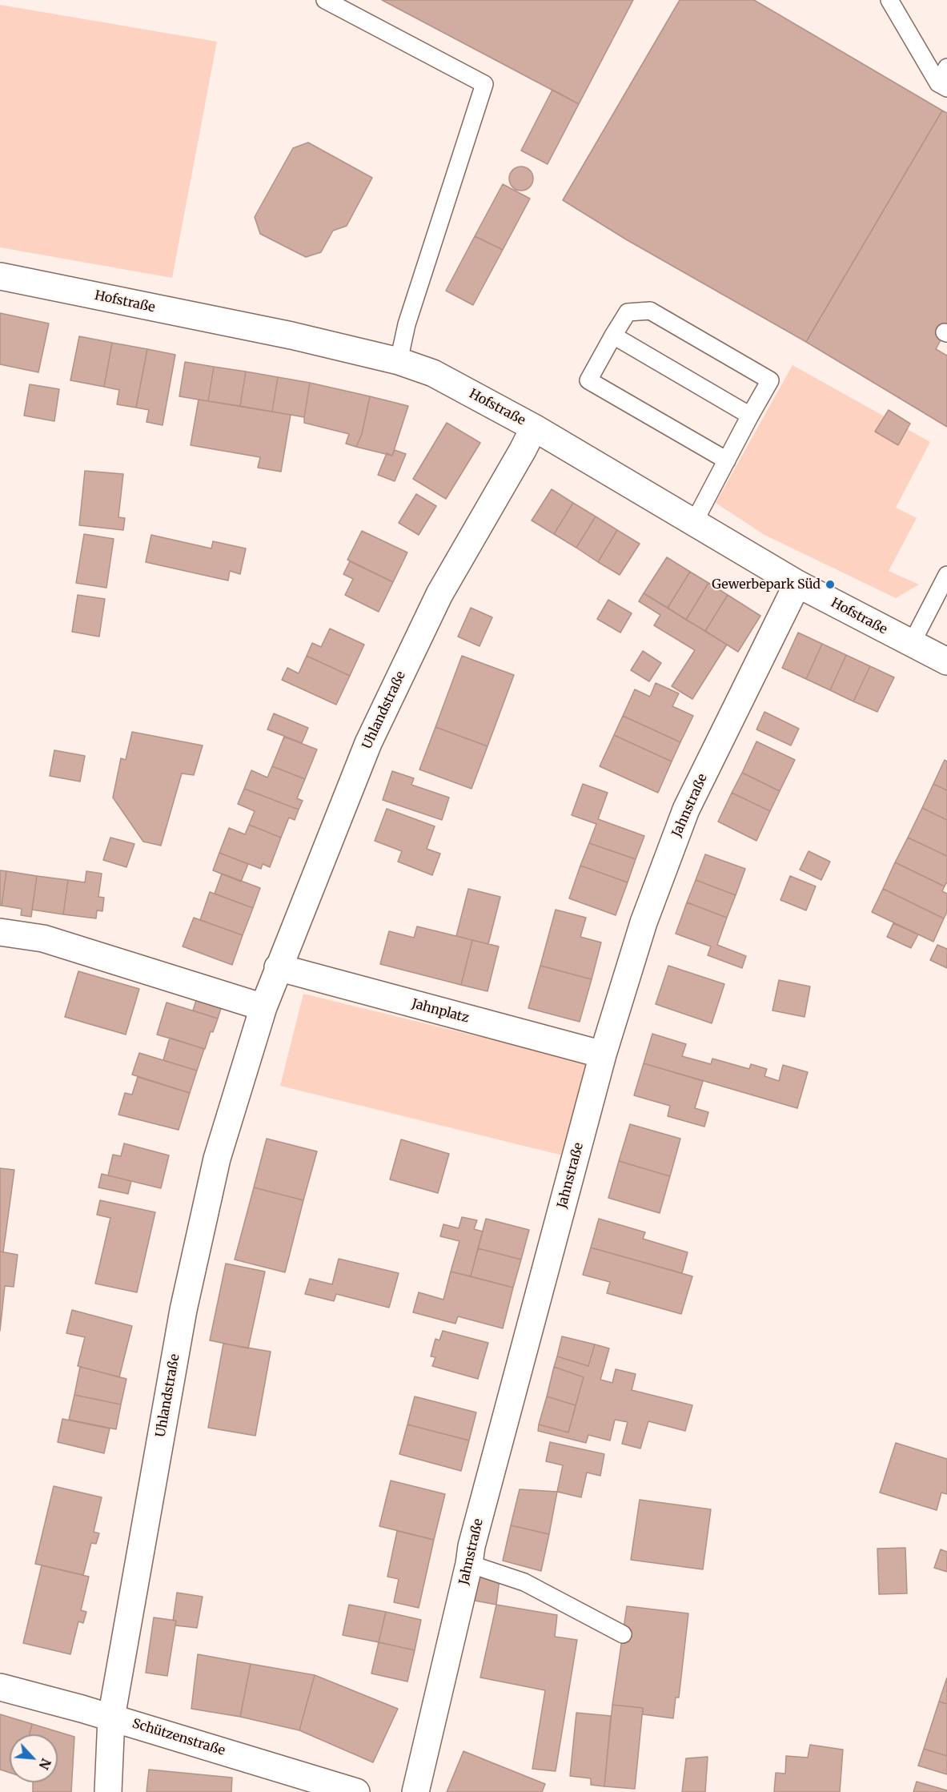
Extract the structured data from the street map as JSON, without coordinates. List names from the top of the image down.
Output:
{
  "streets": {
    "street": [
      "Hofstraße",
      "Uhlandstraße",
      "Jahnstraße",
      "Jahnplatz",
      "Schützenstraße"
    ]
  },
  "crossings": [
    ["Hofstraße", "Uhlandstraße"],
    ["Hofstraße", "Jahnstraße"],
    ["Uhlandstraße", "Jahnplatz"],
    ["Uhlandstraße", "Schützenstraße"],
    ["Jahnstraße", "Jahnplatz"]
  ],
  "places": ["Gewerbepark Süd"],
  "north": "bottom right"
}
